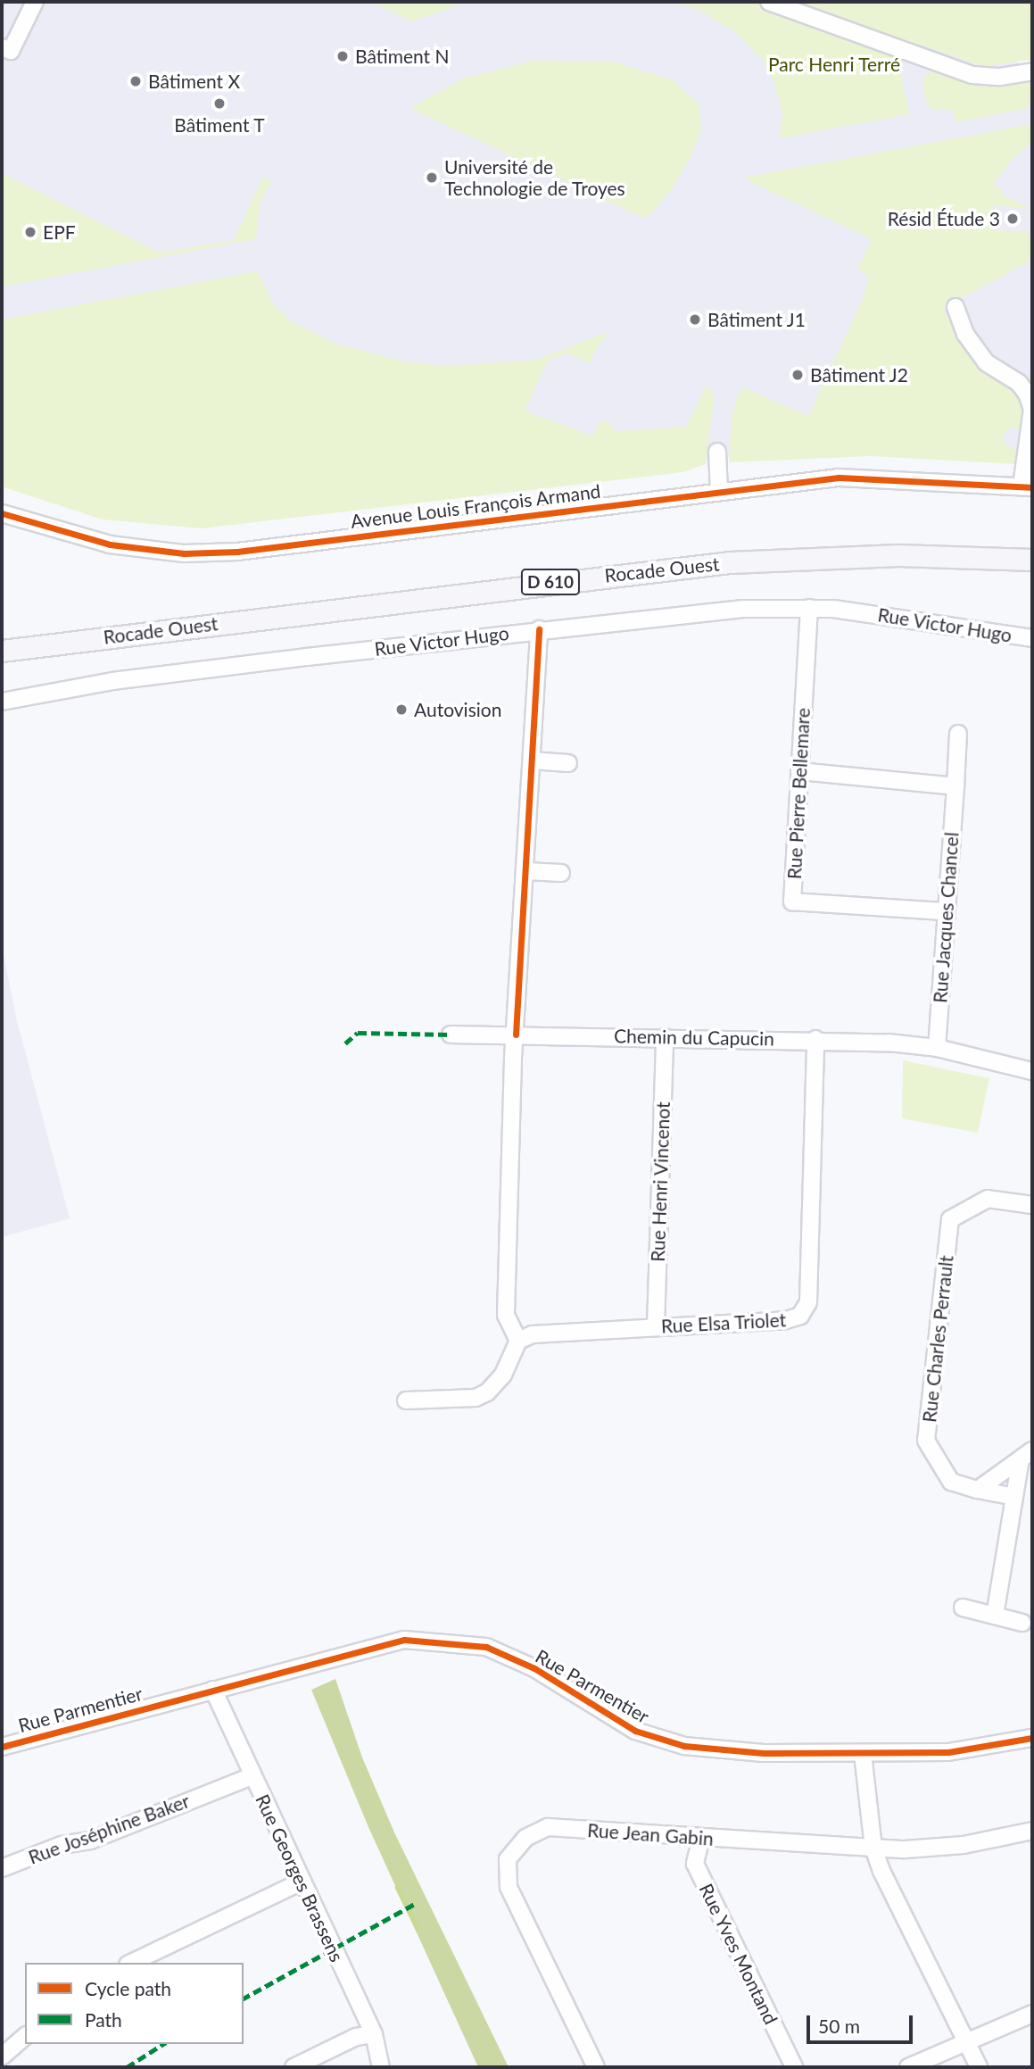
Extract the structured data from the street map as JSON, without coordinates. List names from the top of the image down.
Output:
{
  "streets": {
    "main road": ["Rocade Ouest", "D 610"],
    "street": [
      "Avenue Louis François Armand",
      "Rue Victor Hugo",
      "Rue Pierre Bellemare",
      "Rue Jacques Chancel",
      "Chemin du Capucin",
      "Rue Henri Vincenot",
      "Rue Elsa Triolet",
      "Rue Charles Perrault",
      "Rue Parmentier",
      "Rue Joséphine Baker",
      "Rue Jean Gabin",
      "Rue Georges Brassens",
      "Rue Yves Montand"
    ]
  },
  "crossings": [
    ["Rue Victor Hugo", "Rue Pierre Bellemare"],
    ["Rue Pierre Bellemare", "Rue Jacques Chancel"],
    ["Rue Jacques Chancel", "Chemin du Capucin"],
    ["Chemin du Capucin", "Rue Henri Vincenot"],
    ["Chemin du Capucin", "Rue Elsa Triolet"],
    ["Rue Henri Vincenot", "Rue Elsa Triolet"],
    ["Rue Parmentier", "Rue Georges Brassens"],
    ["Rue Joséphine Baker", "Rue Georges Brassens"],
    ["Rue Jean Gabin", "Rue Yves Montand"]
  ],
  "parks": ["Parc Henri Terré"],
  "places": [
    "Bâtiment N",
    "Bâtiment X",
    "Bâtiment T",
    "Université de Technologie de Troyes",
    "Résid Étude 3",
    "EPF",
    "Bâtiment J1",
    "Bâtiment J2",
    "Autovision"
  ],
  "legend": ["Cycle path", "Path"],
  "scale_bar": "50 m"
}
